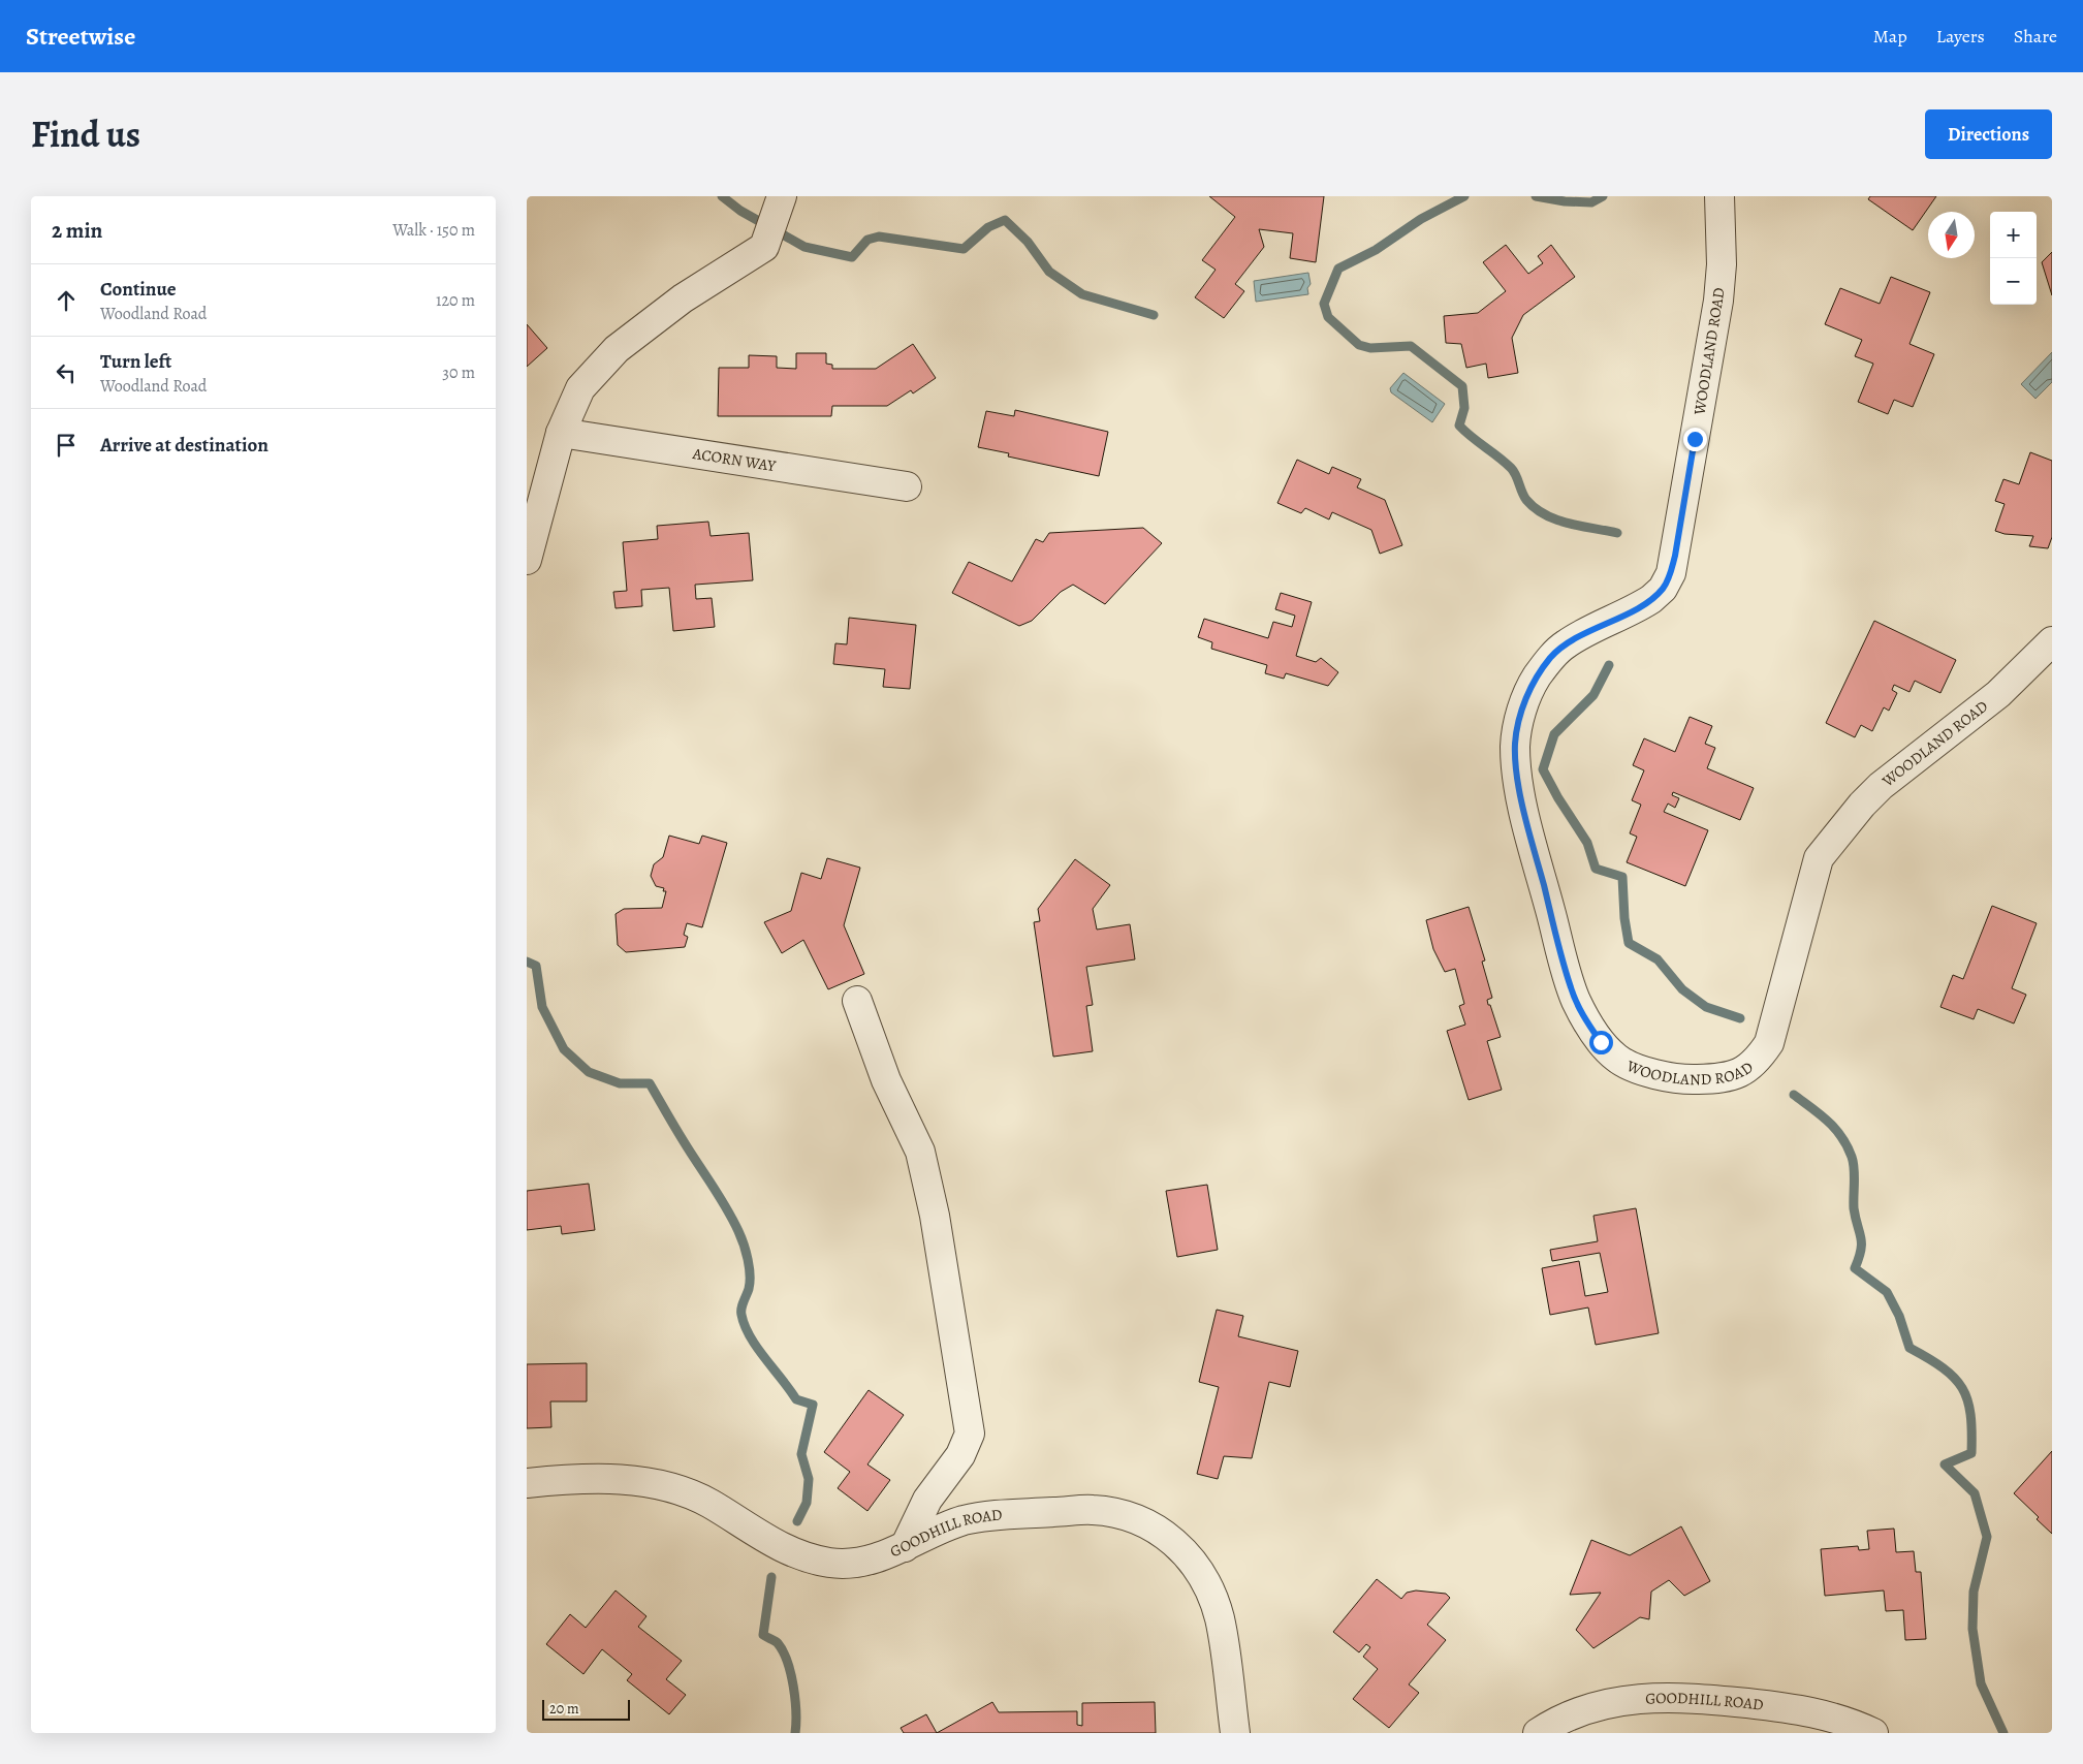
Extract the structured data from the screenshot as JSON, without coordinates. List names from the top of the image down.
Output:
{
  "streets": {
    "street": ["WOODLAND ROAD", "ACORN WAY", "GOODHILL ROAD"]
  },
  "scale_bar": "20 m",
  "north": "bottom",
  "page": {
    "header": "Streetwise",
    "nav": ["Map", "Layers", "Share"],
    "title": "Find us",
    "buttons": "Directions",
    "heading": ["2 min", "Walk · 150 m"],
    "map_buttons": ["+", "−"],
    "list": [
      ["Continue", "Woodland Road", "120 m"],
      ["Turn left", "Woodland Road", "30 m"],
      "Arrive at destination"
    ],
    "scale": "20 m"
  }
}
